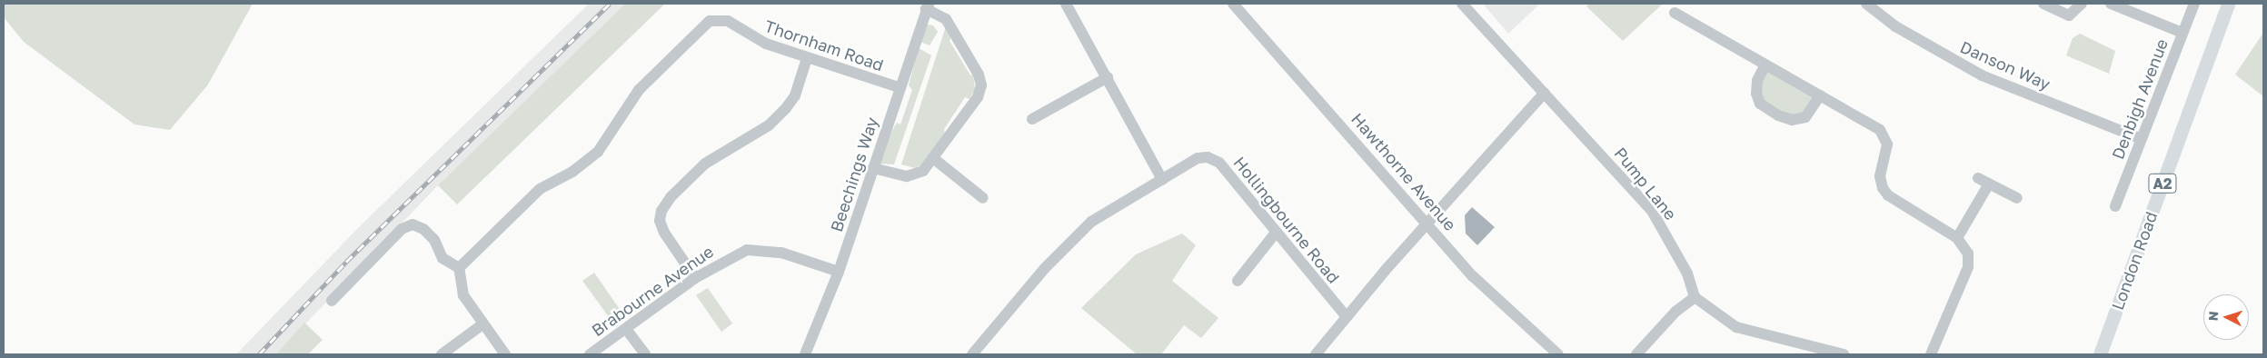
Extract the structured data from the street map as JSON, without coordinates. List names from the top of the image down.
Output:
{
  "streets": {
    "main road": ["A2", "London Road"],
    "street": [
      "Thornham Road",
      "Danson Way",
      "Denbigh Avenue",
      "Hawthorne Avenue",
      "Beechings Way",
      "Pump Lane",
      "Hollingbourne Road",
      "Brabourne Avenue"
    ]
  },
  "crossings": [
    ["Thornham Road", "Beechings Way"],
    ["Danson Way", "Denbigh Avenue"],
    ["Beechings Way", "Brabourne Avenue"]
  ],
  "north": "left"
}
